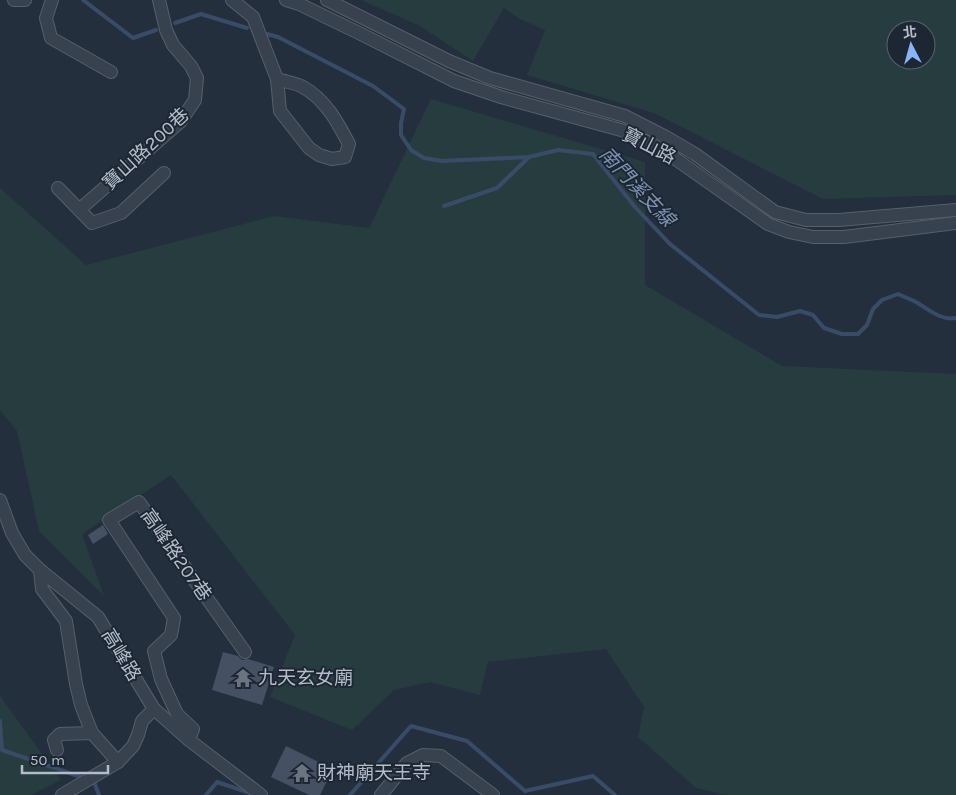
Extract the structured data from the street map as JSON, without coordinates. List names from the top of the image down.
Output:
{
  "streets": {
    "street": [
      "寶山路",
      "寶山路200巷",
      "高峰路207巷",
      "高峰路"
    ]
  },
  "crossings": [
    ["高峰路207巷", "高峰路"]
  ],
  "water": ["南門溪支線"],
  "places": {
    "temple": ["九天玄女廟", "財神廟天王寺"]
  },
  "scale_bar": "50 m",
  "north": "top"
}
